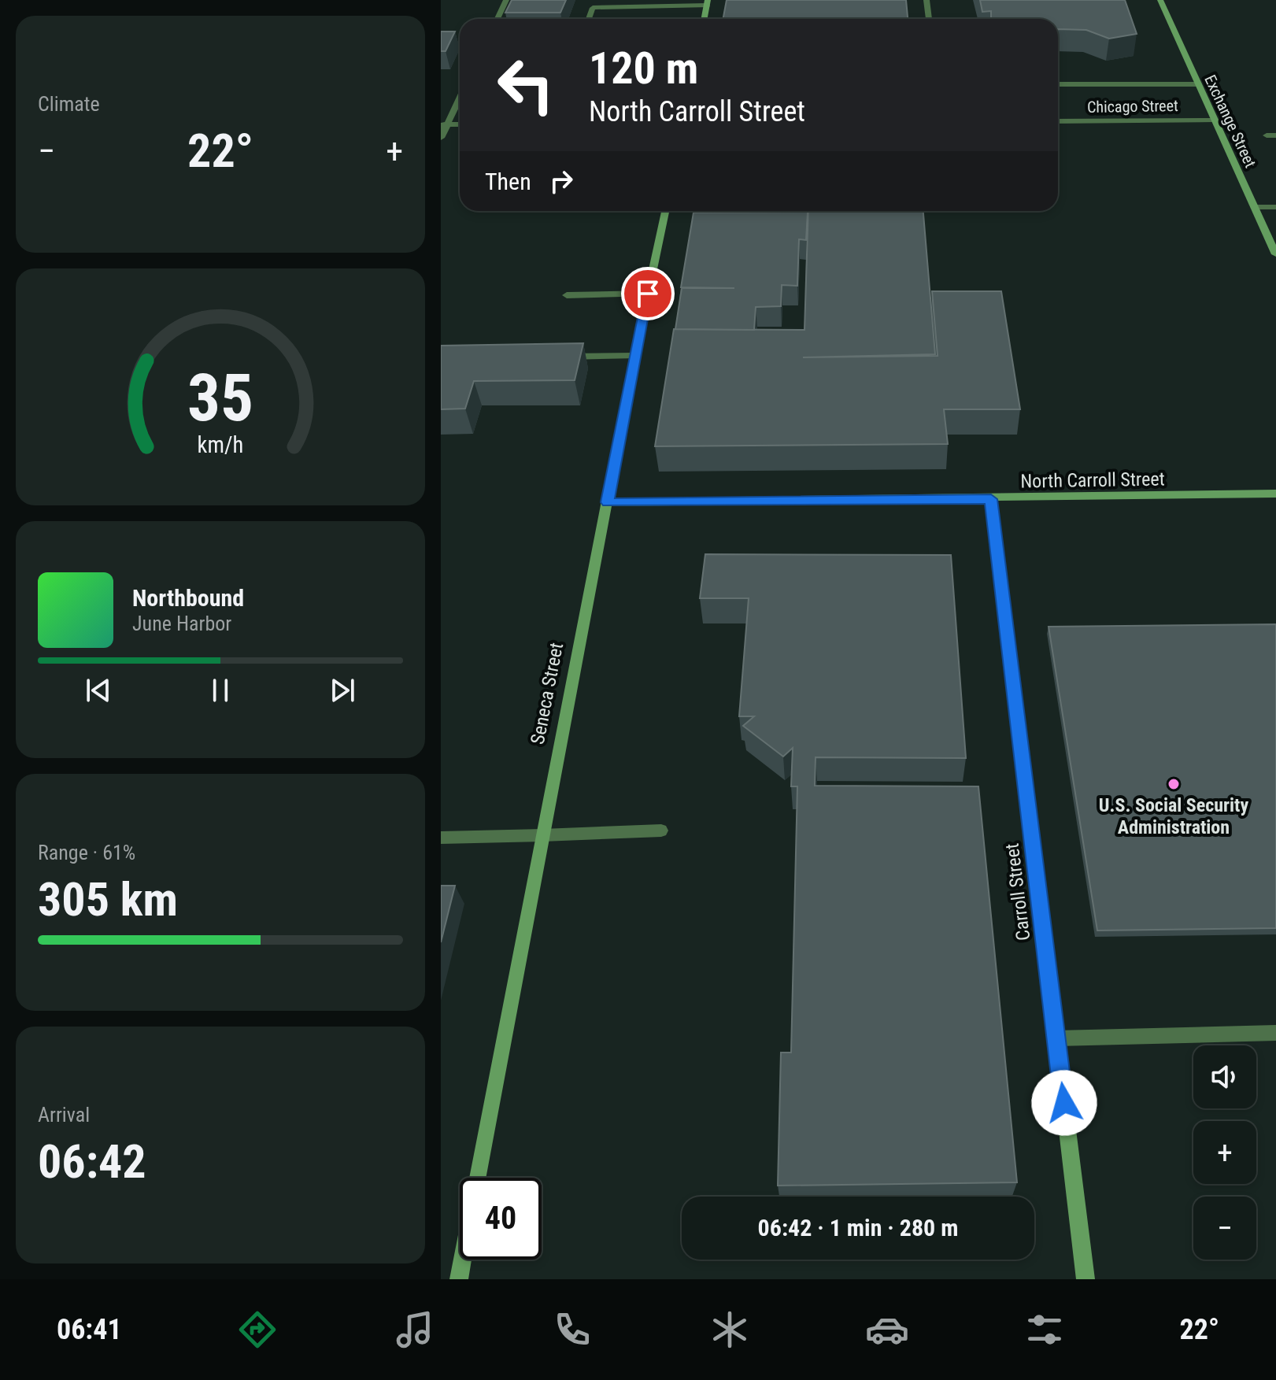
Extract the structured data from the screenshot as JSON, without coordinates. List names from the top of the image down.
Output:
{
  "streets": {
    "street": [
      "Chicago Street",
      "Exchange Street",
      "North Carroll Street",
      "Seneca Street",
      "Carroll Street"
    ]
  },
  "crossings": [
    ["Chicago Street", "Exchange Street"],
    ["North Carroll Street", "Seneca Street"],
    ["North Carroll Street", "Carroll Street"]
  ],
  "places": ["U.S. Social Security Administration"],
  "page": {
    "tile": [
      "Climate",
      ["Range · 61%", "305 km"],
      ["Arrival", "06:42"]
    ],
    "turn": ["120 m", "North Carroll Street"],
    "heat": ["−", "22°", "+"],
    "then": "Then",
    "song": ["Northbound", "June Harbor"],
    "map_buttons": ["+", "−"],
    "limit": "40",
    "trip": "06:42 · 1 min · 280 m",
    "tabs": ["06:41", "22°"],
    "gauge": ["35", "km/h"]
  }
}
